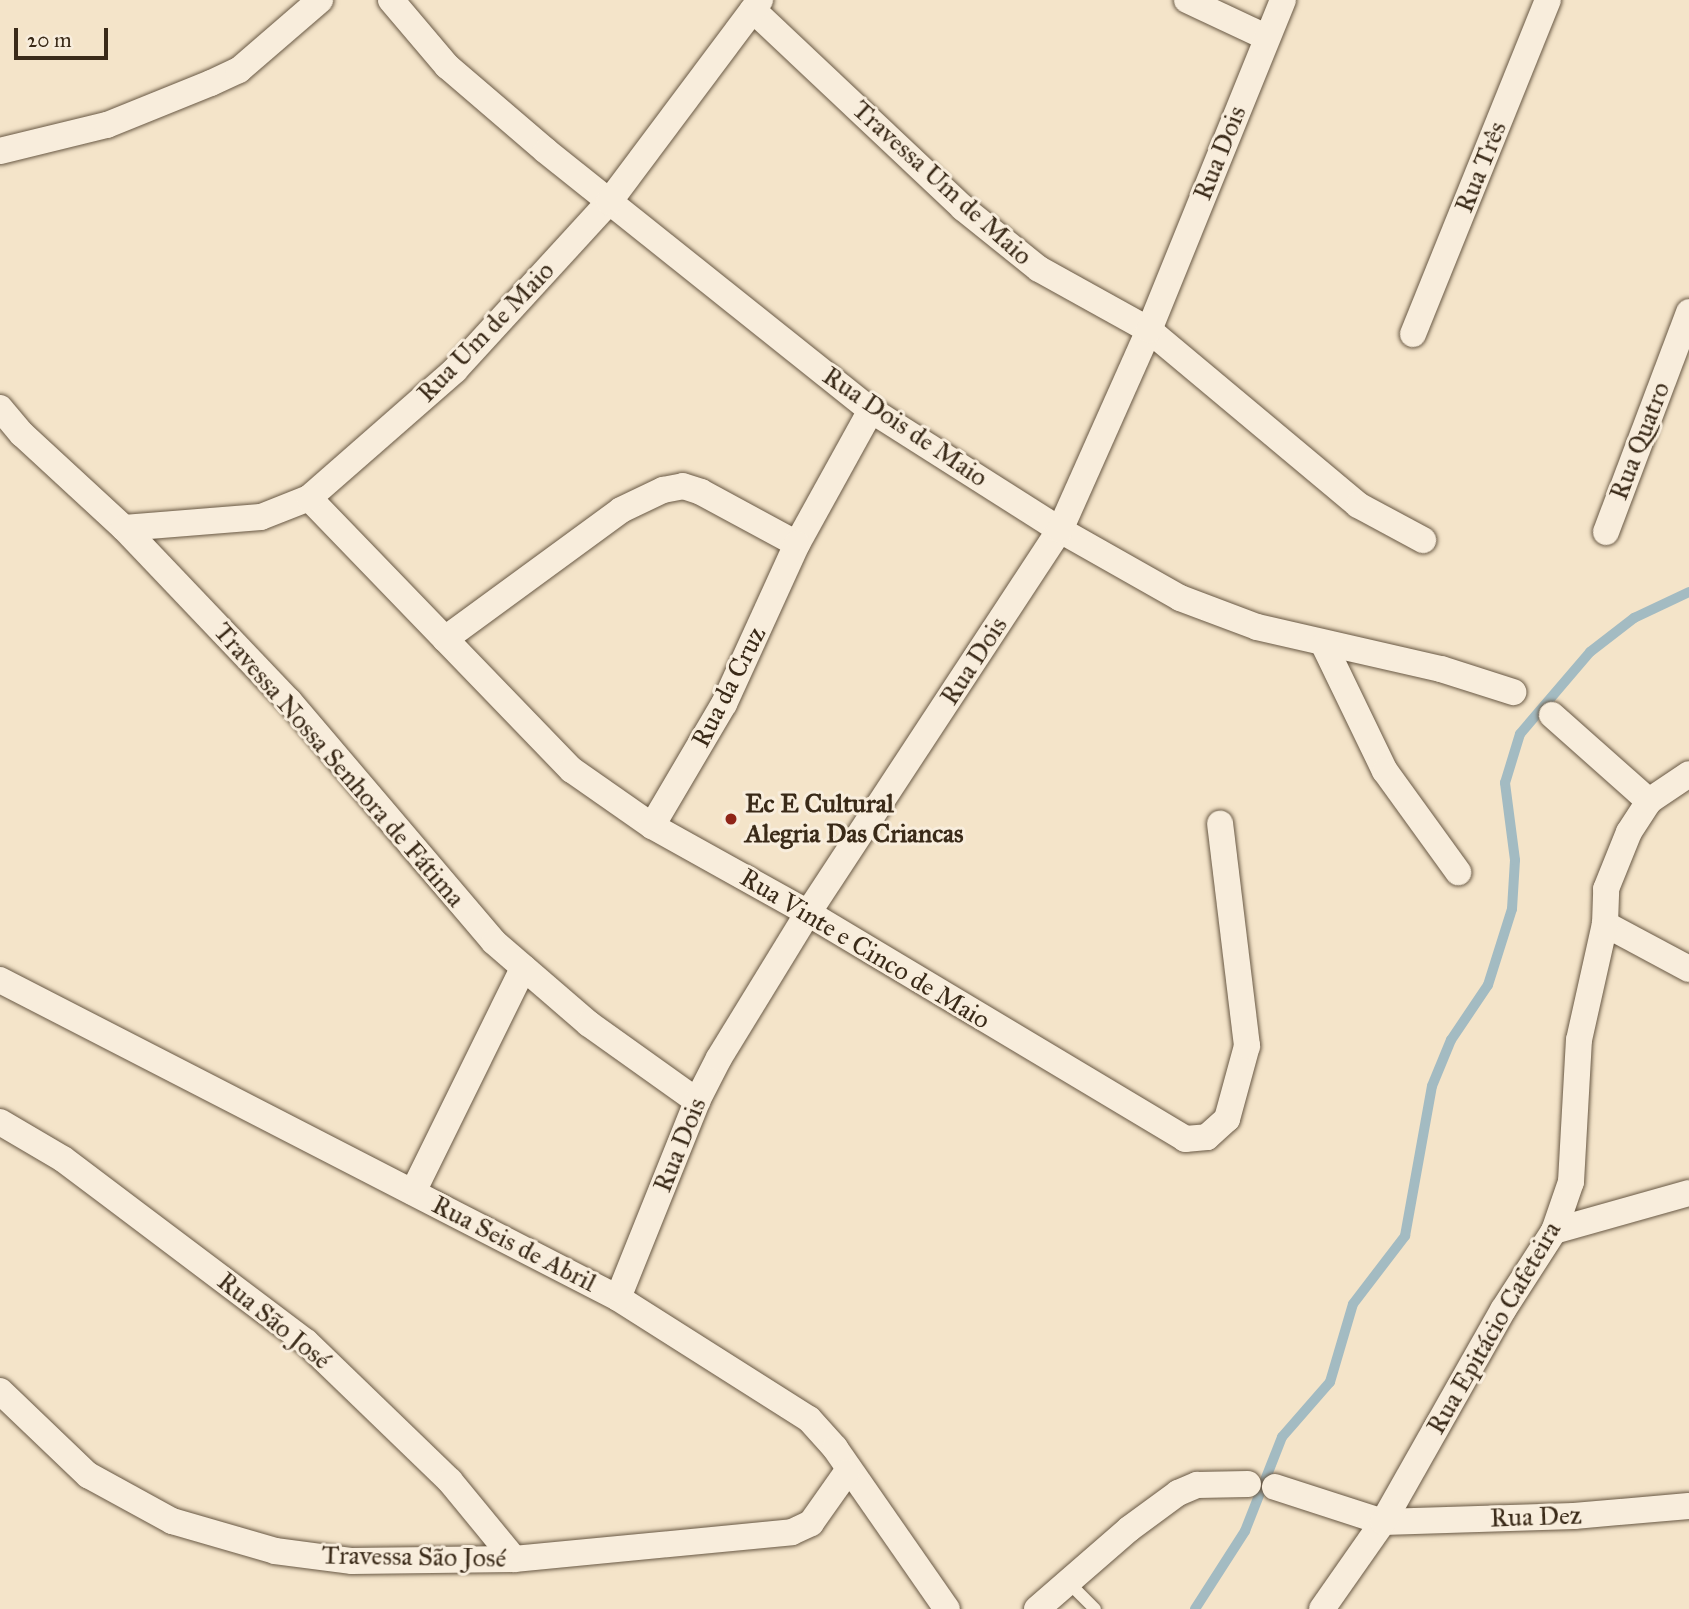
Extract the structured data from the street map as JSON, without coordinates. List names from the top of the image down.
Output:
{
  "streets": {
    "street": [
      "Rua Dois",
      "Rua Três",
      "Travessa Um de Maio",
      "Rua Um de Maio",
      "Rua Dois de Maio",
      "Rua Quatro",
      "Rua da Cruz",
      "Travessa Nossa Senhora de Fátima",
      "Rua Vinte e Cinco de Maio",
      "Rua Seis de Abril",
      "Rua São José",
      "Rua Epitácio Cafeteira",
      "Rua Dez",
      "Travessa São José"
    ]
  },
  "crossings": [
    ["Rua Dois", "Travessa Um de Maio"],
    ["Rua Dois", "Rua Dois de Maio"],
    ["Rua Dois", "Travessa Nossa Senhora de Fátima"],
    ["Rua Dois", "Rua Vinte e Cinco de Maio"],
    ["Rua Dois", "Rua Seis de Abril"],
    ["Travessa Um de Maio", "Rua Um de Maio"],
    ["Rua Um de Maio", "Rua Dois de Maio"],
    ["Rua Um de Maio", "Travessa Nossa Senhora de Fátima"],
    ["Rua Um de Maio", "Rua Vinte e Cinco de Maio"],
    ["Rua Dois de Maio", "Rua da Cruz"],
    ["Rua da Cruz", "Rua Vinte e Cinco de Maio"],
    ["Rua Seis de Abril", "Travessa São José"],
    ["Rua São José", "Travessa São José"],
    ["Rua Epitácio Cafeteira", "Rua Dez"]
  ],
  "places": ["Ec E Cultural Alegria Das Criancas"],
  "scale_bar": "20 m"
}
